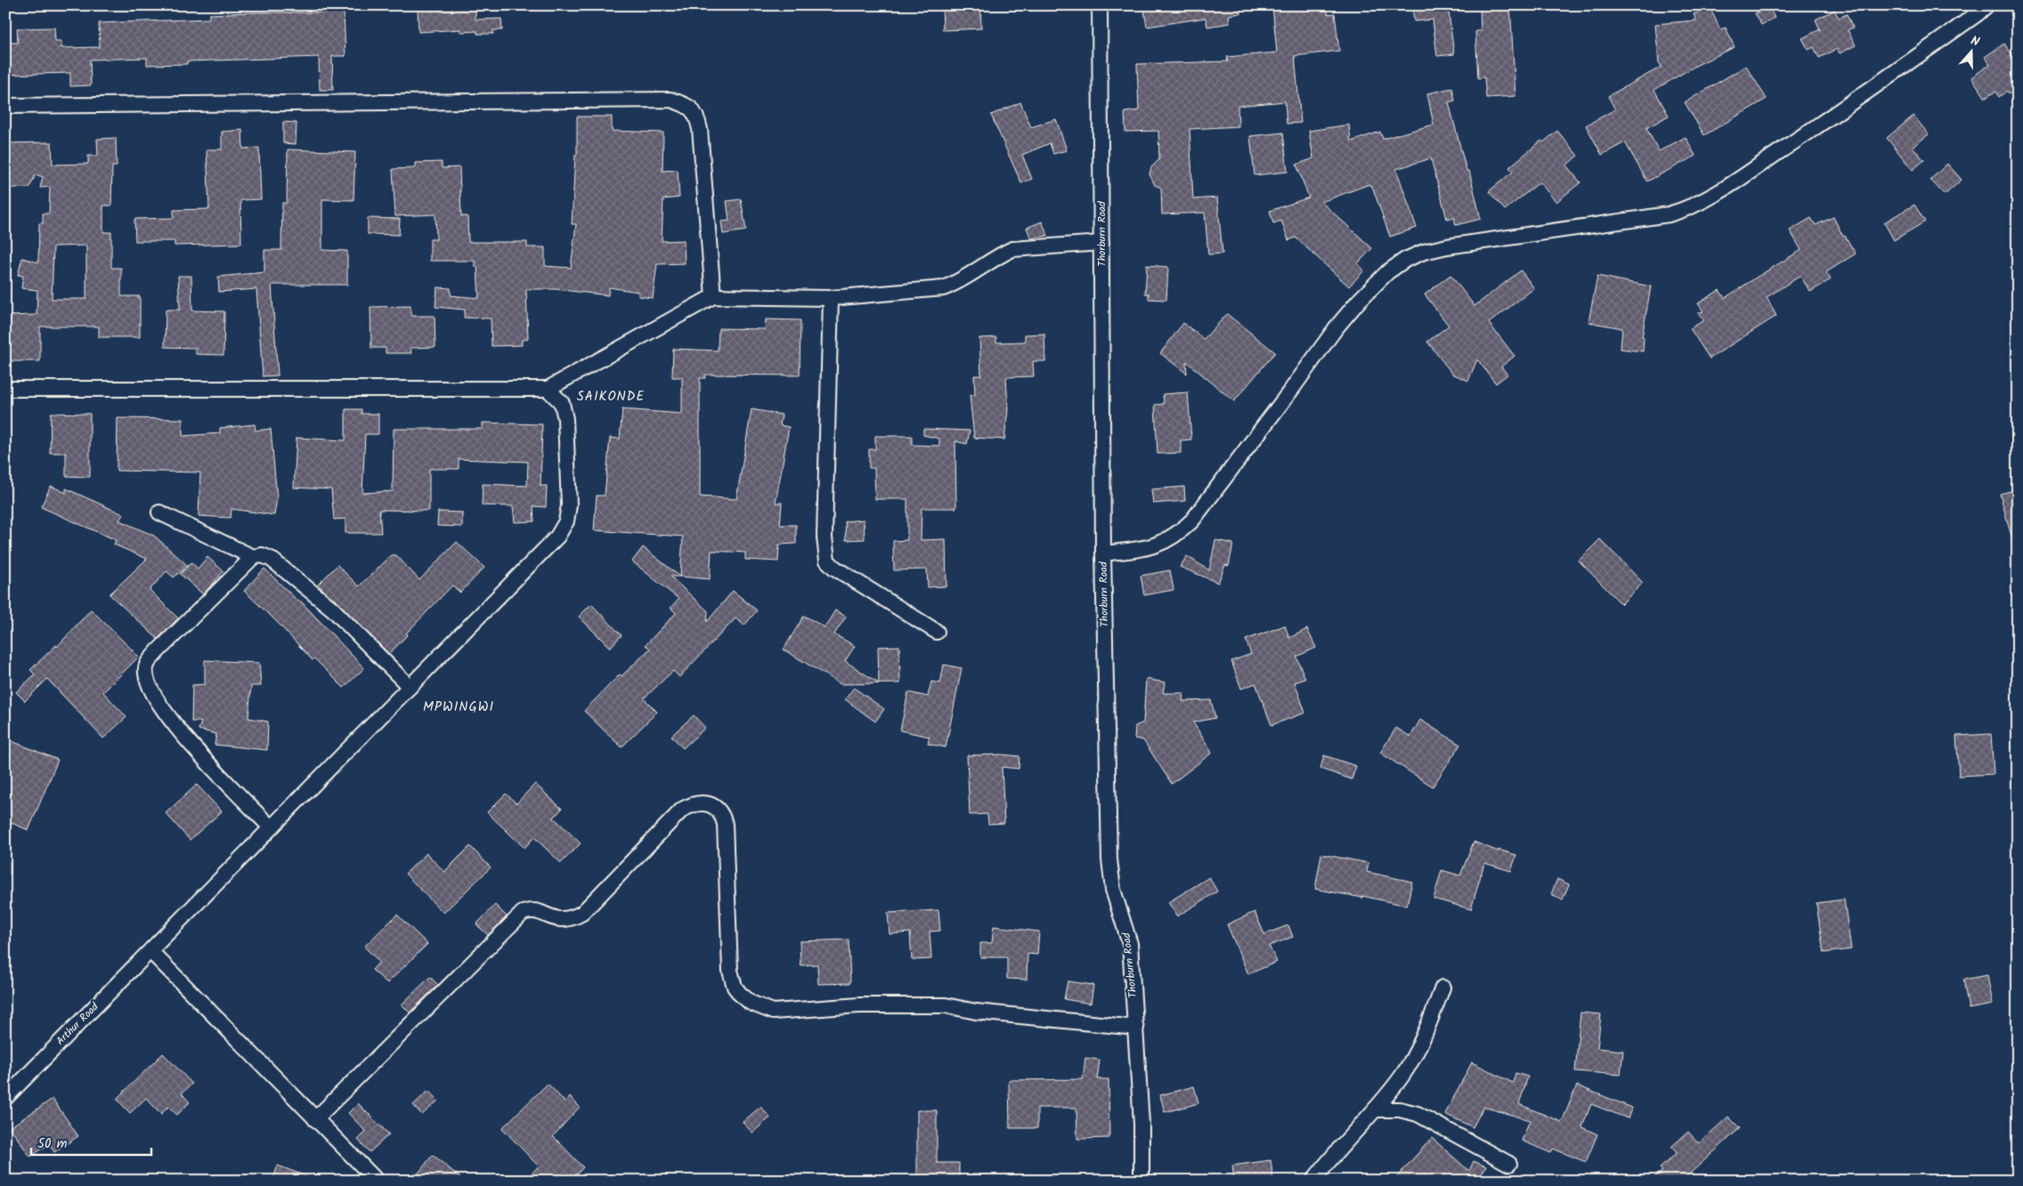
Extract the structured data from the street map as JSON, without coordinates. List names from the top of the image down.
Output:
{
  "streets": {
    "street": ["Thorburn Road", "Arthur Road"]
  },
  "districts": ["SAIKONDE", "MPWINGWI"],
  "scale_bar": "50 m",
  "north": "top"
}
